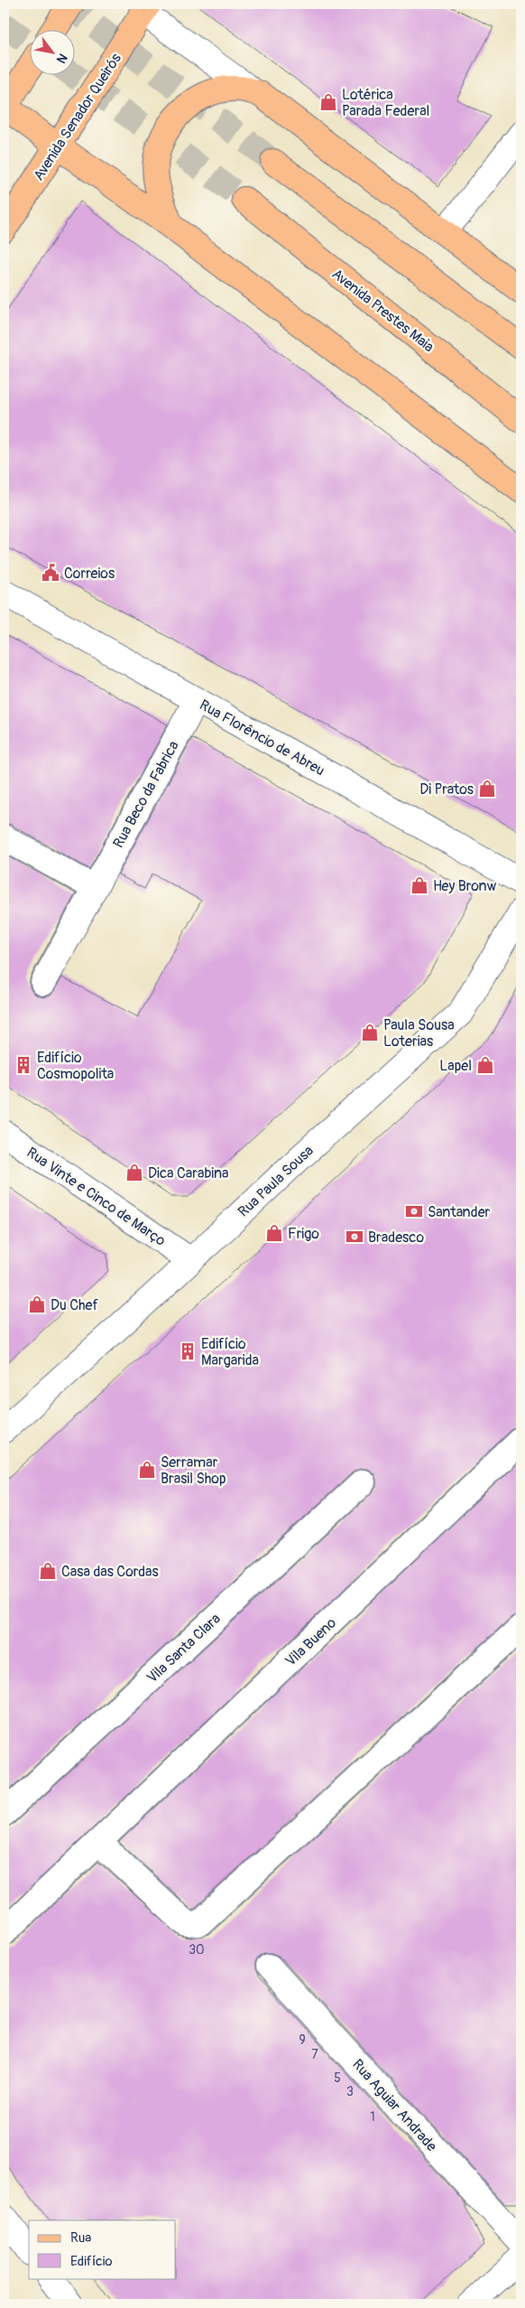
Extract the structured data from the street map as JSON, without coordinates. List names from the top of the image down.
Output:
{
  "streets": {
    "main road": ["Avenida Senador Queirós", "Avenida Prestes Maia"],
    "street": [
      "Rua Florêncio de Abreu",
      "Rua Beco da Fabrica",
      "Rua Paula Sousa",
      "Rua Vinte e Cinco de Março",
      "Vila Bueno",
      "Vila Santa Clara",
      "Rua Aguiar Andrade"
    ]
  },
  "crossings": [
    ["Rua Florêncio de Abreu", "Rua Beco da Fabrica"],
    ["Rua Paula Sousa", "Rua Vinte e Cinco de Março"]
  ],
  "places": {
    "shop": [
      "Lotérica Parada Federal",
      "Di Pratos",
      "Hey Bronw",
      "Paula Sousa Loterias",
      "Lapel",
      "Dica Carabina",
      "Frigo",
      "Du Chef",
      "Serramar Brasil Shop",
      "Casa das Cordas"
    ],
    "public building": ["Correios"],
    "building": ["Edifício Cosmopolita", "Edifício Margarida"],
    "bank": ["Santander", "Bradesco"]
  },
  "house_numbers": [
    "30",
    "9",
    "7",
    "5",
    "3",
    "1"
  ],
  "legend": ["Rua", "Edifício"],
  "north": "bottom right"
}
